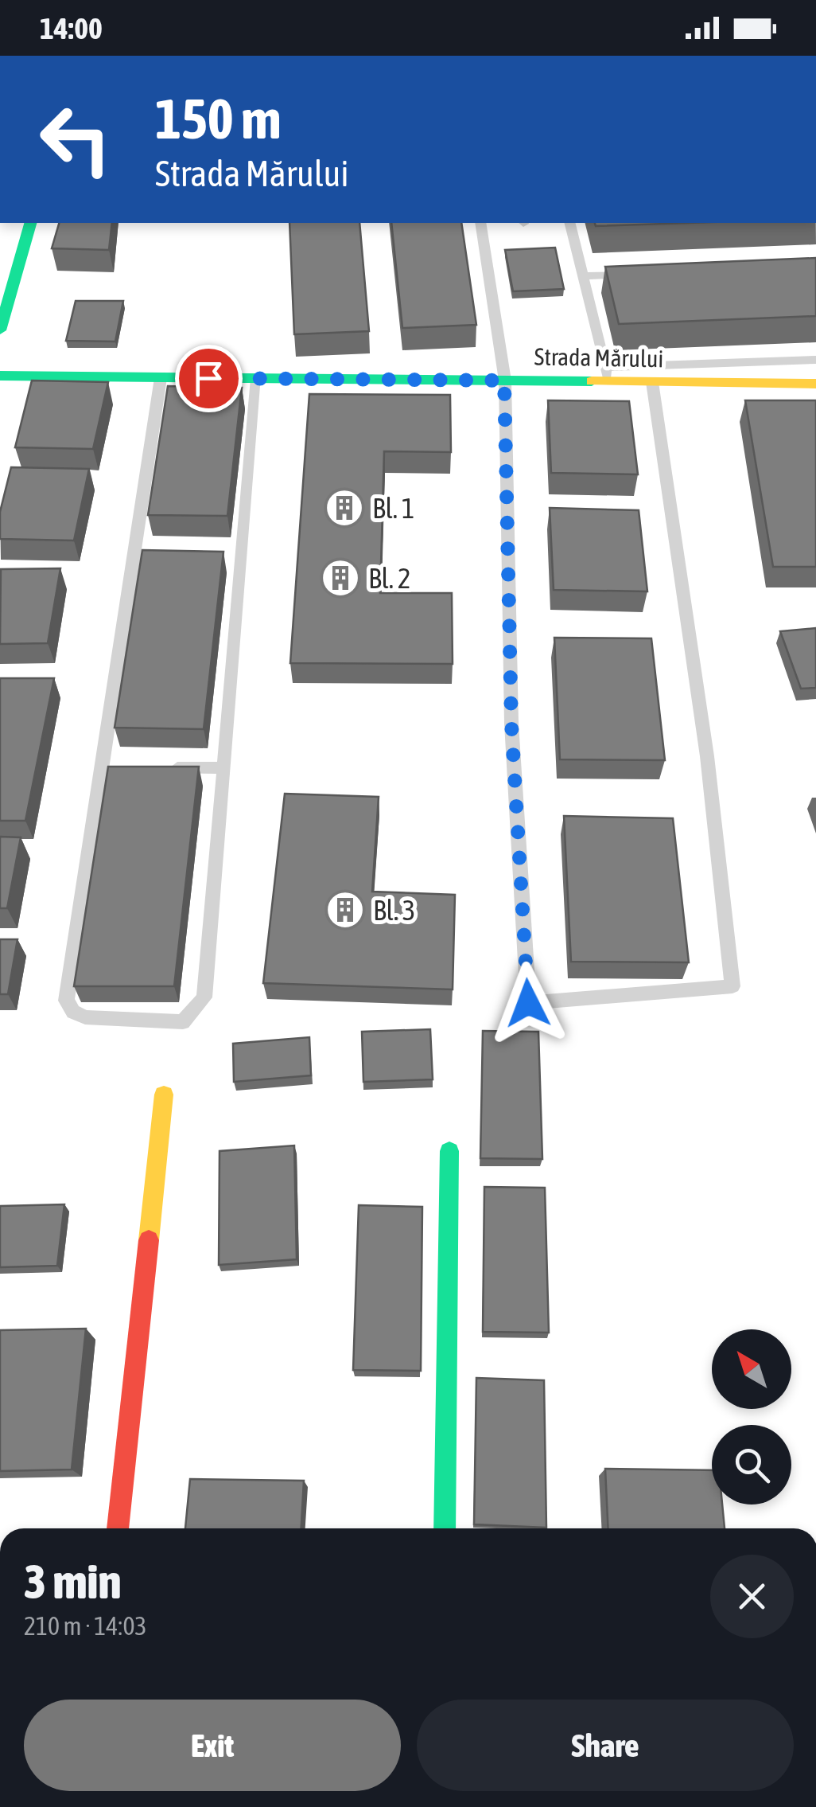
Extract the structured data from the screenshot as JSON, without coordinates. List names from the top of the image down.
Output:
{
  "streets": {
    "street": ["Strada Mărului"]
  },
  "places": {
    "building": ["Bl. 1", "Bl. 2", "Bl. 3"]
  },
  "north": "top left",
  "page": {
    "status": "14:00",
    "turn": ["150 m", "Strada Mărului"],
    "heading": ["3 min", "210 m · 14:03"],
    "buttons": ["Exit", "Share"]
  }
}
